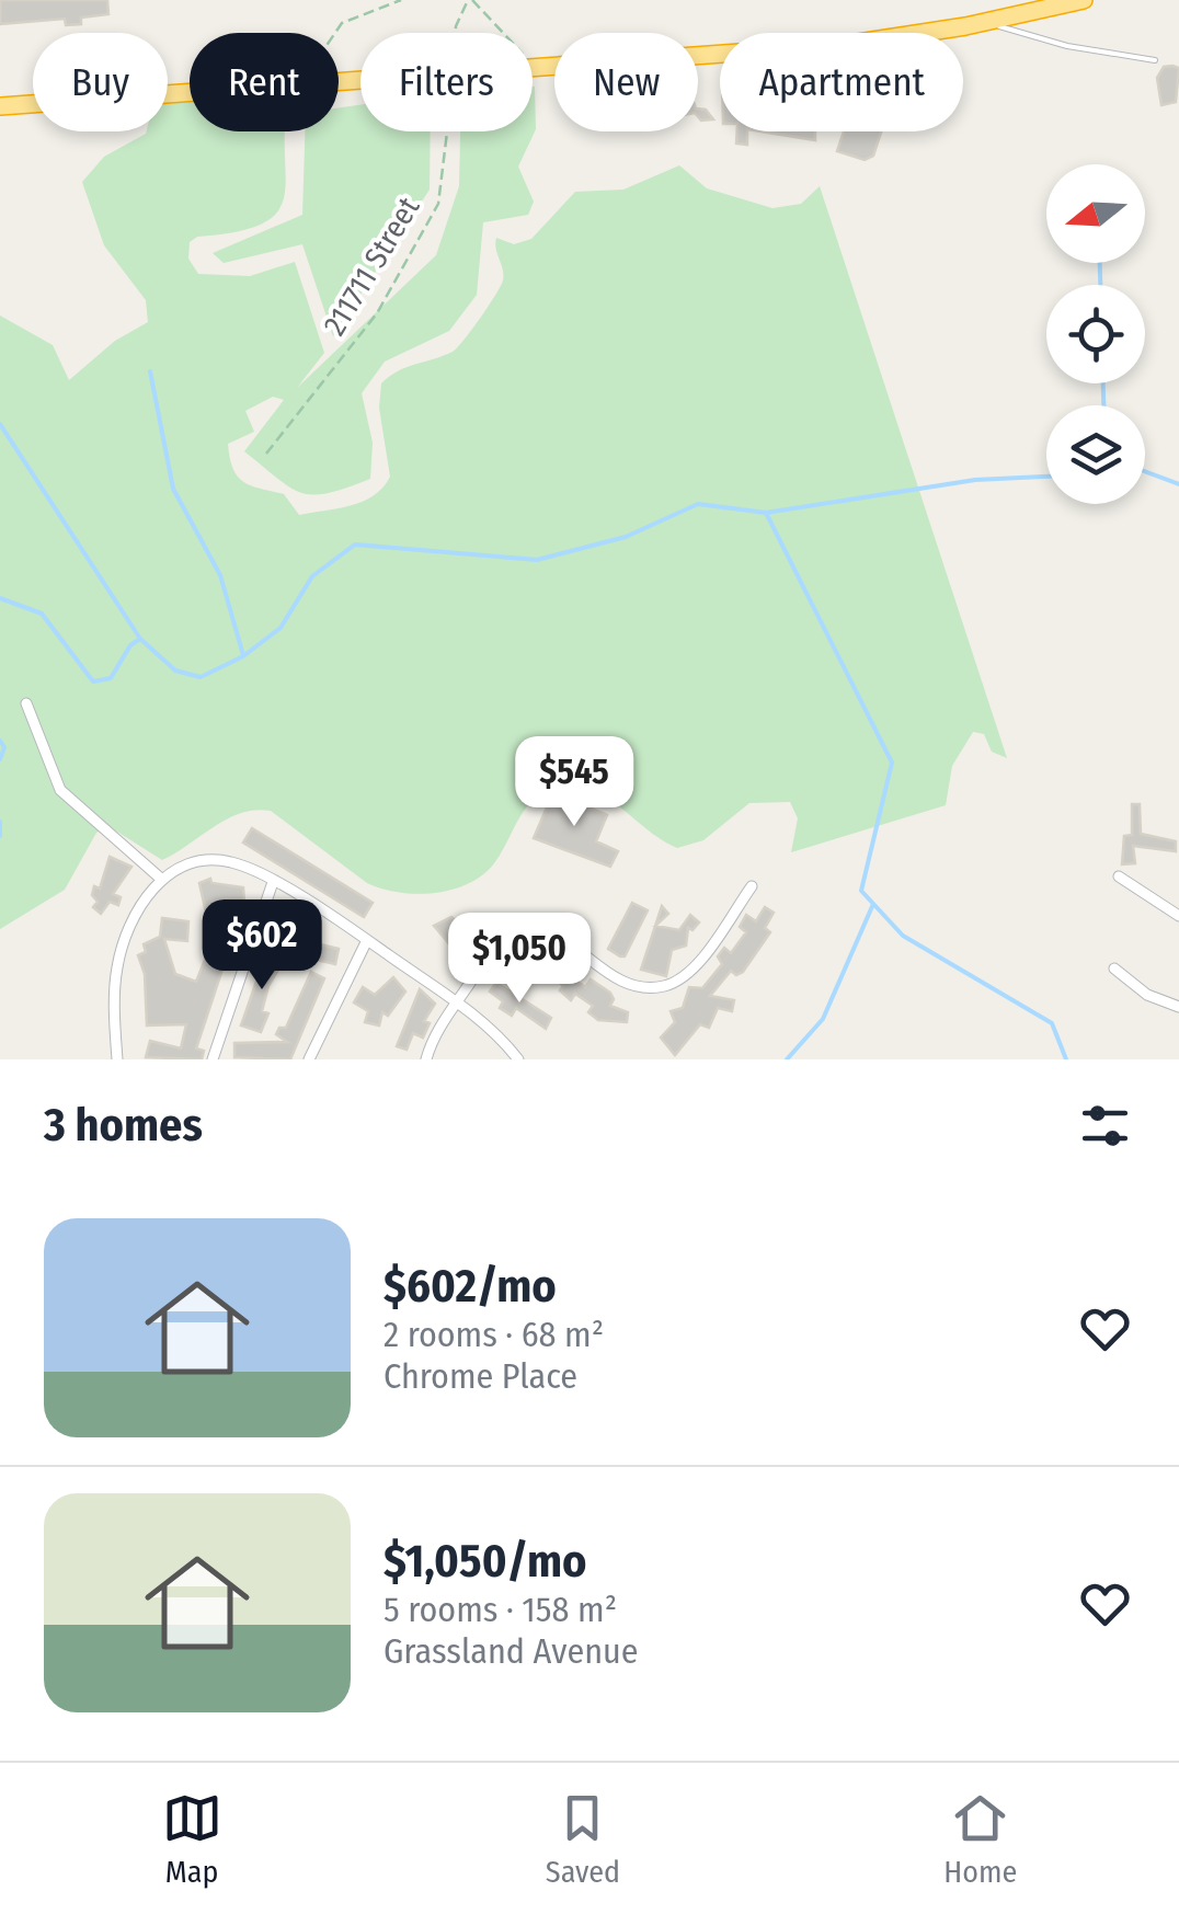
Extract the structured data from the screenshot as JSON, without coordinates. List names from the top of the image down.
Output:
{
  "streets": {
    "path": ["211711 Street"]
  },
  "north": "left",
  "page": {
    "chip": [
      "Buy",
      "Rent",
      "Filters",
      "New",
      "Apartment"
    ],
    "price": ["$545", "$602", "$1,050"],
    "heading": "3 homes",
    "list": [
      {
        "name": "$602/mo",
        "note": "2 rooms · 68 m² · Chrome Place"
      },
      {
        "name": "$1,050/mo",
        "note": "5 rooms · 158 m² · Grassland Avenue"
      }
    ],
    "tabs": ["Map", "Saved", "Home"]
  }
}
